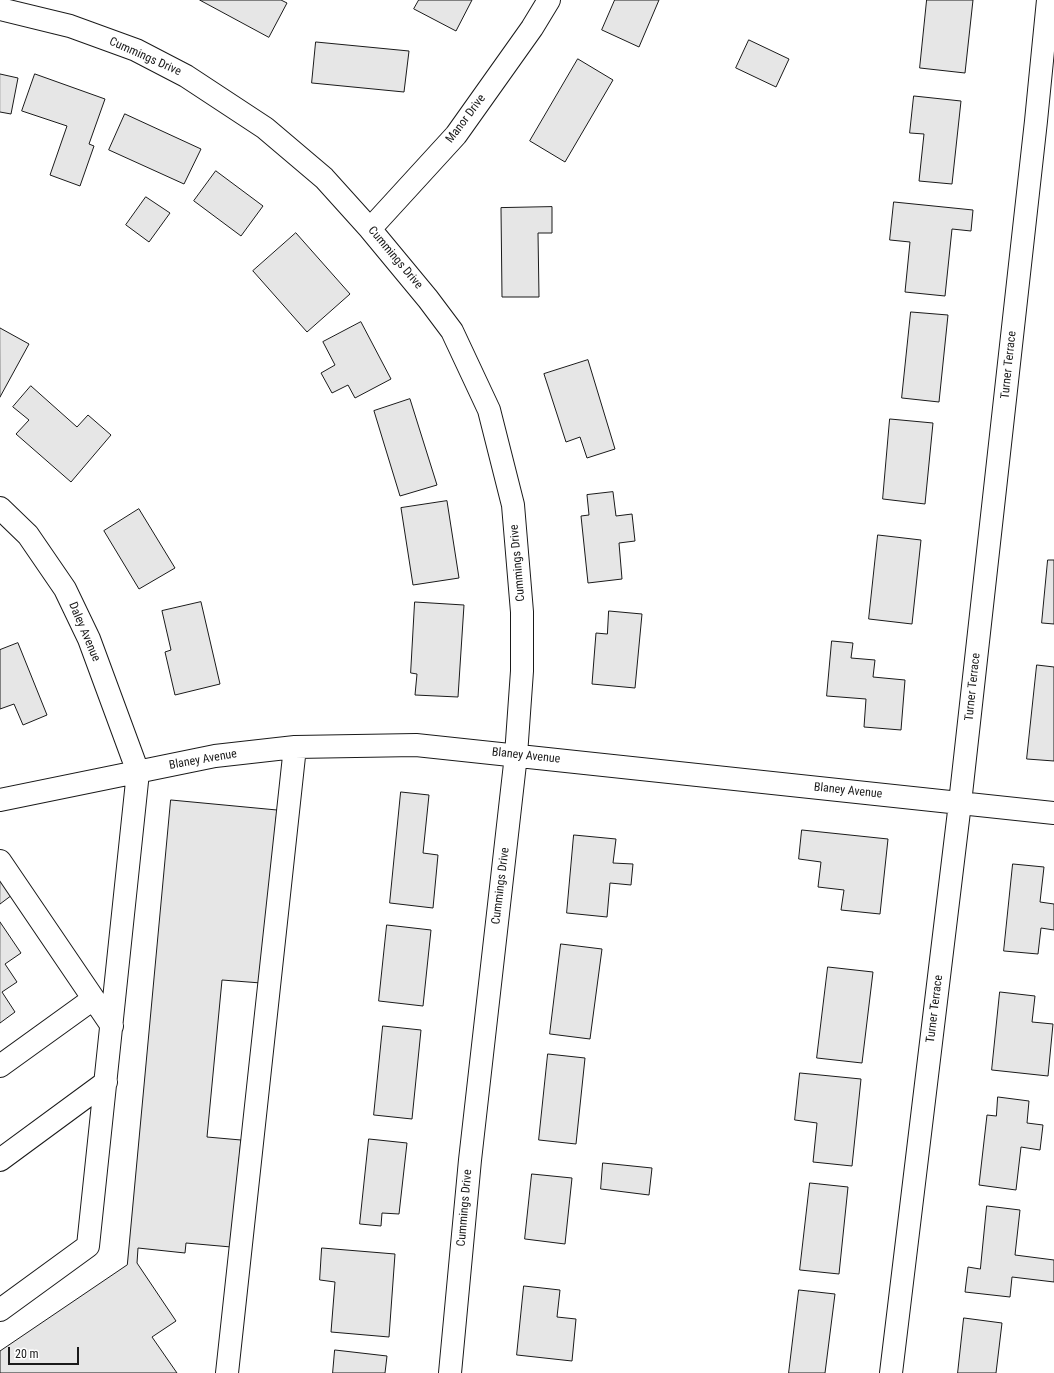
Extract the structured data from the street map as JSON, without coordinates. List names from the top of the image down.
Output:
{
  "streets": {
    "street": [
      "Cummings Drive",
      "Manor Drive",
      "Turner Terrace",
      "Daley Avenue",
      "Blaney Avenue"
    ]
  },
  "crossings": [
    ["Cummings Drive", "Manor Drive"],
    ["Cummings Drive", "Blaney Avenue"],
    ["Turner Terrace", "Blaney Avenue"],
    ["Daley Avenue", "Blaney Avenue"]
  ],
  "scale_bar": "20 m"
}
